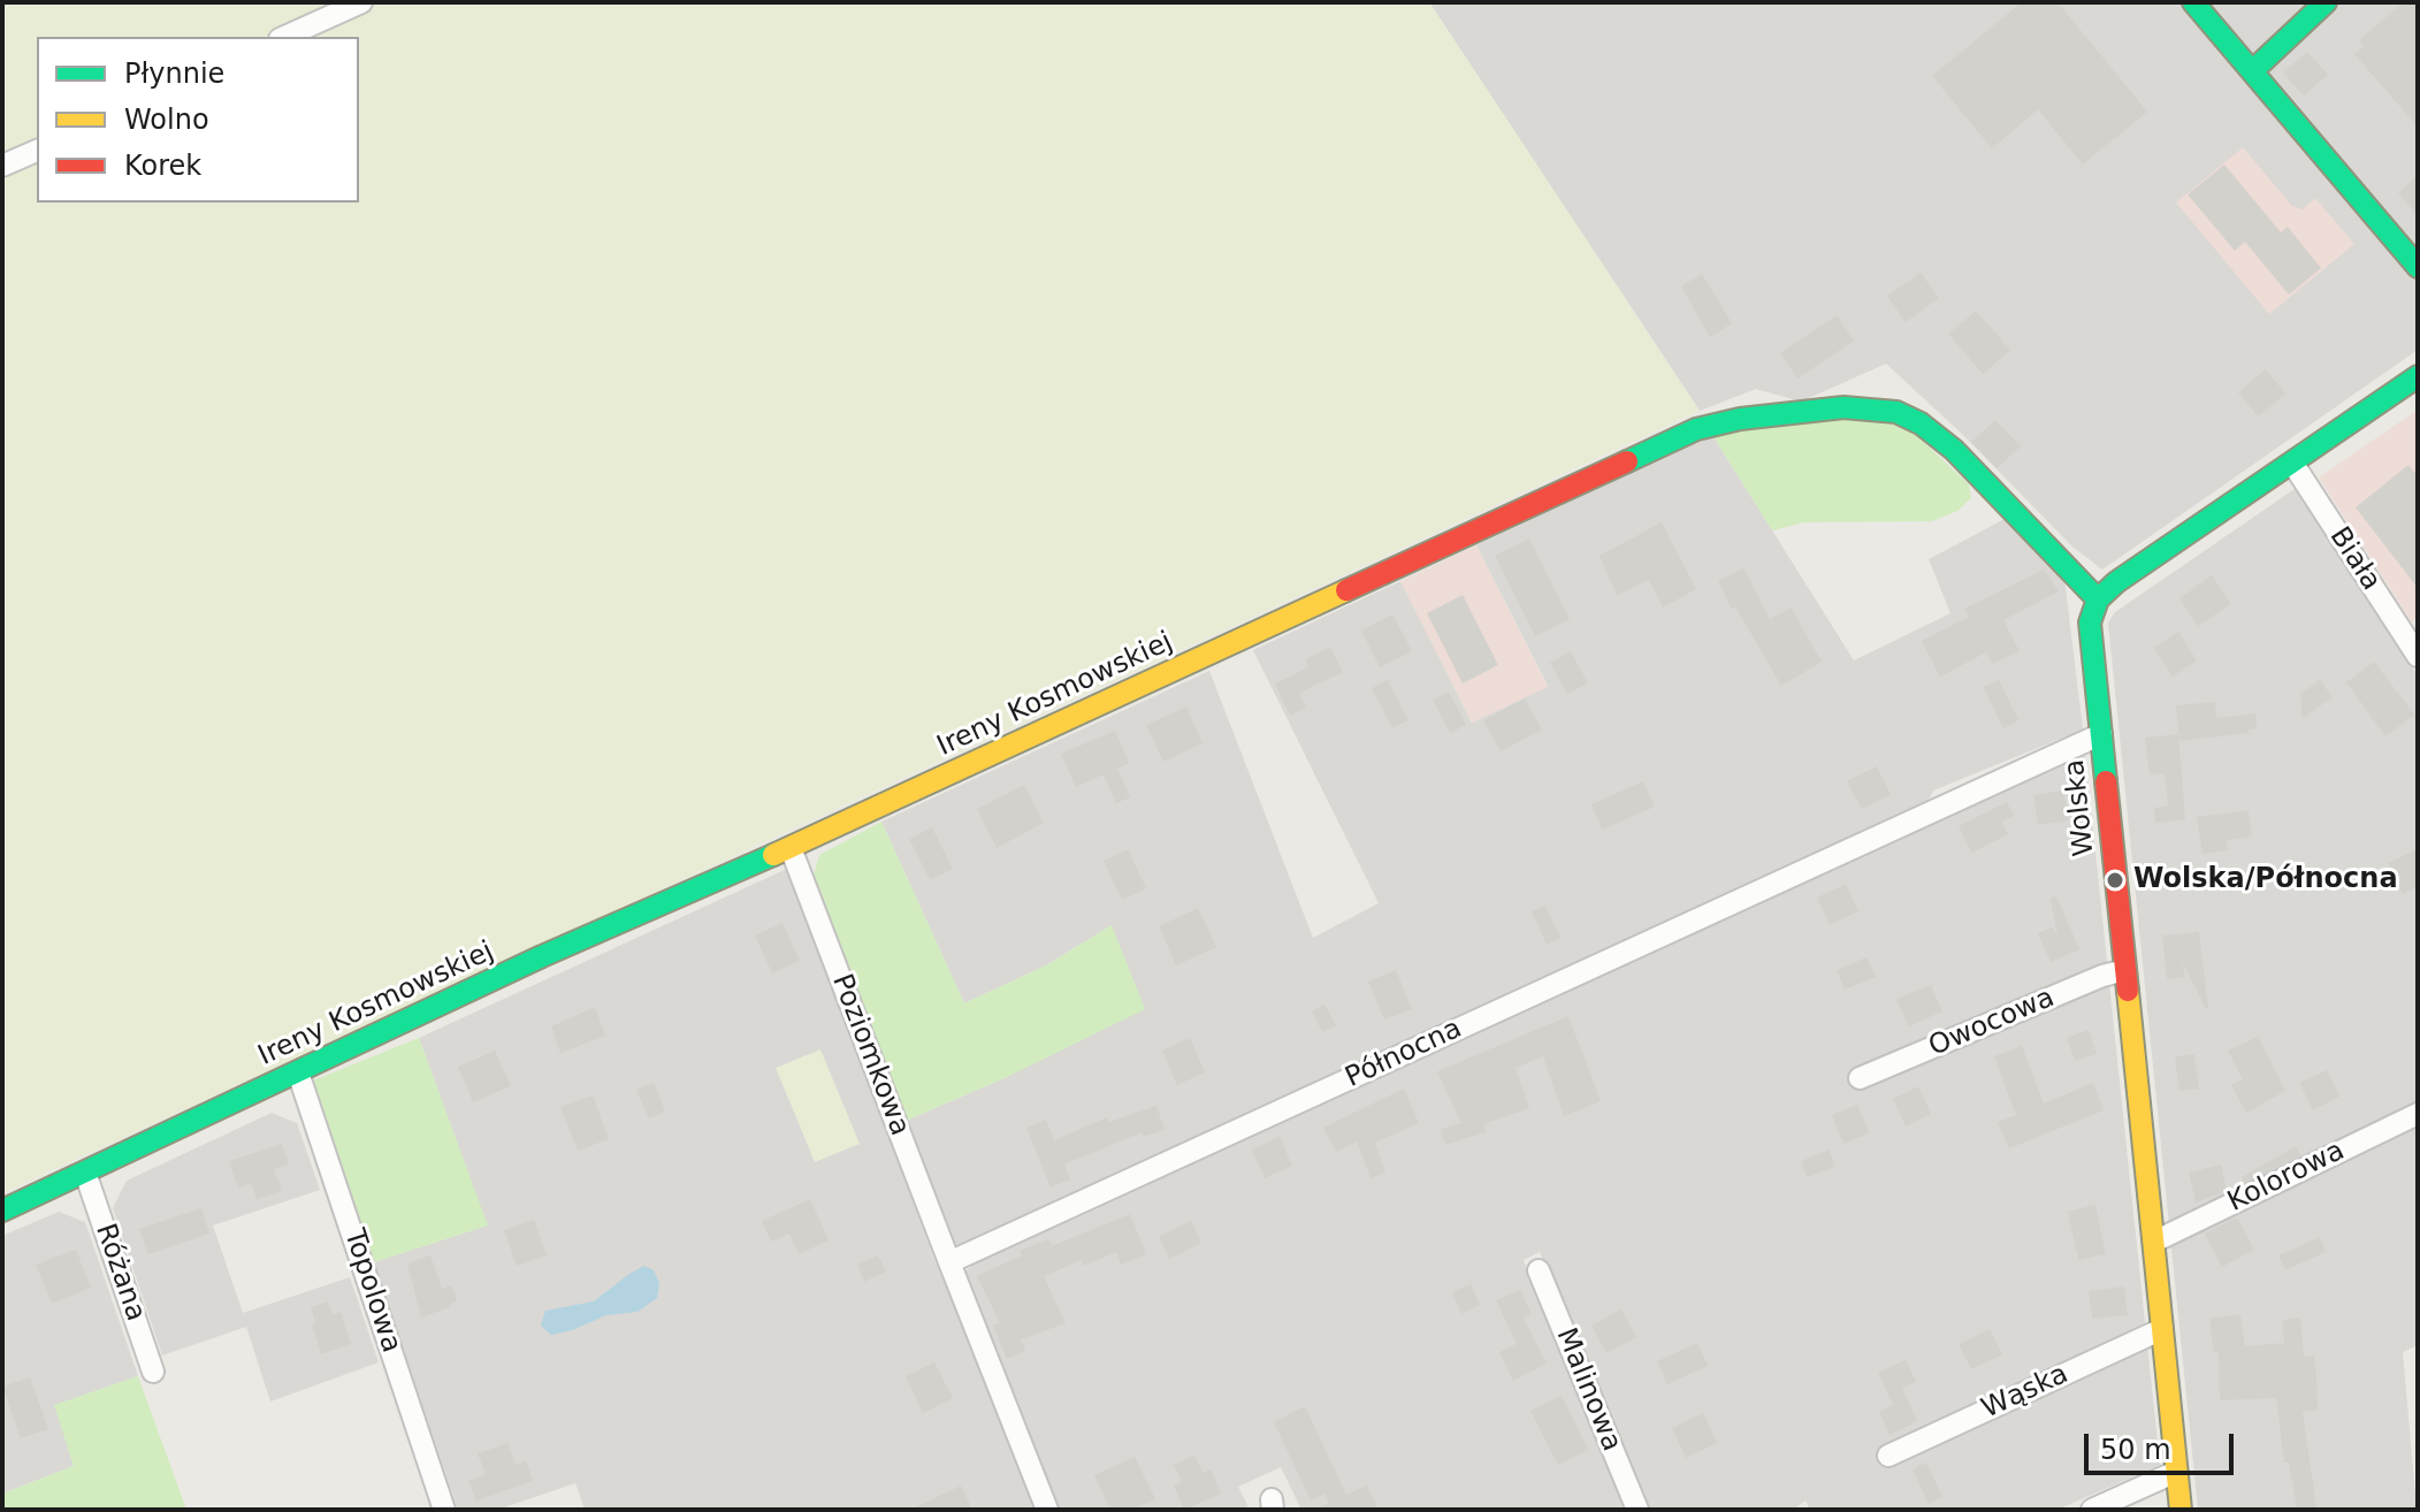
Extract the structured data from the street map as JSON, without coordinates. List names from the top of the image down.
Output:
{
  "streets": {
    "street": [
      "Biała",
      "Ireny Kosmowskiej",
      "Wolska",
      "Owocowa",
      "Północna",
      "Poziomkowa",
      "Kolorowa",
      "Różana",
      "Topolowa",
      "Malinowa",
      "Wąska"
    ]
  },
  "crossings": [
    ["Ireny Kosmowskiej", "Wolska"],
    ["Ireny Kosmowskiej", "Poziomkowa"],
    ["Ireny Kosmowskiej", "Różana"],
    ["Ireny Kosmowskiej", "Topolowa"],
    ["Wolska", "Owocowa"],
    ["Wolska", "Północna"],
    ["Wolska", "Kolorowa"],
    ["Wolska", "Wąska"],
    ["Północna", "Poziomkowa"]
  ],
  "places": ["Wolska/Północna"],
  "legend": ["Płynnie", "Wolno", "Korek"],
  "scale_bar": "50 m"
}
